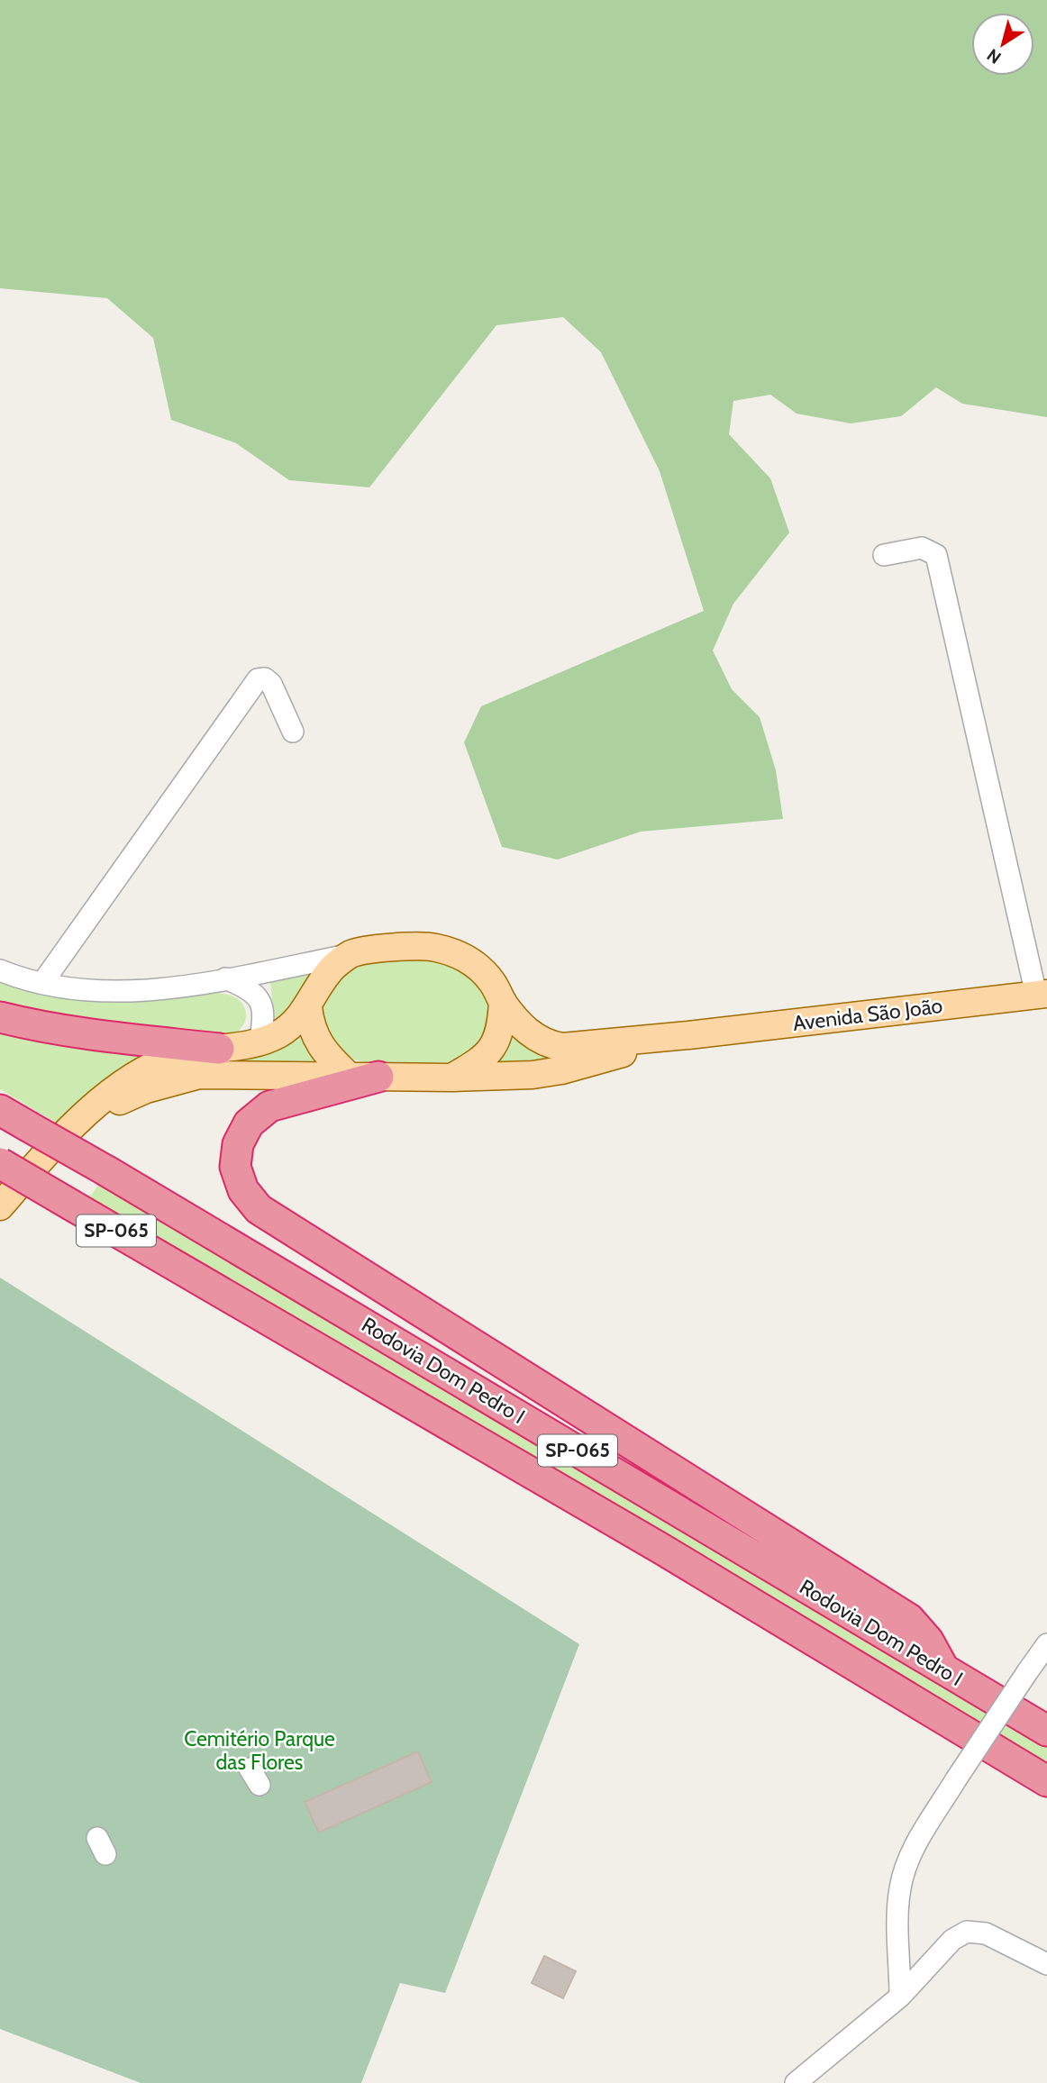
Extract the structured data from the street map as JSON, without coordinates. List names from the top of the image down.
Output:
{
  "streets": {
    "highway": ["SP-065", "Rodovia Dom Pedro I"],
    "main road": ["Avenida São João"]
  },
  "parks": ["Cemitério Parque das Flores"],
  "north": "bottom left"
}
